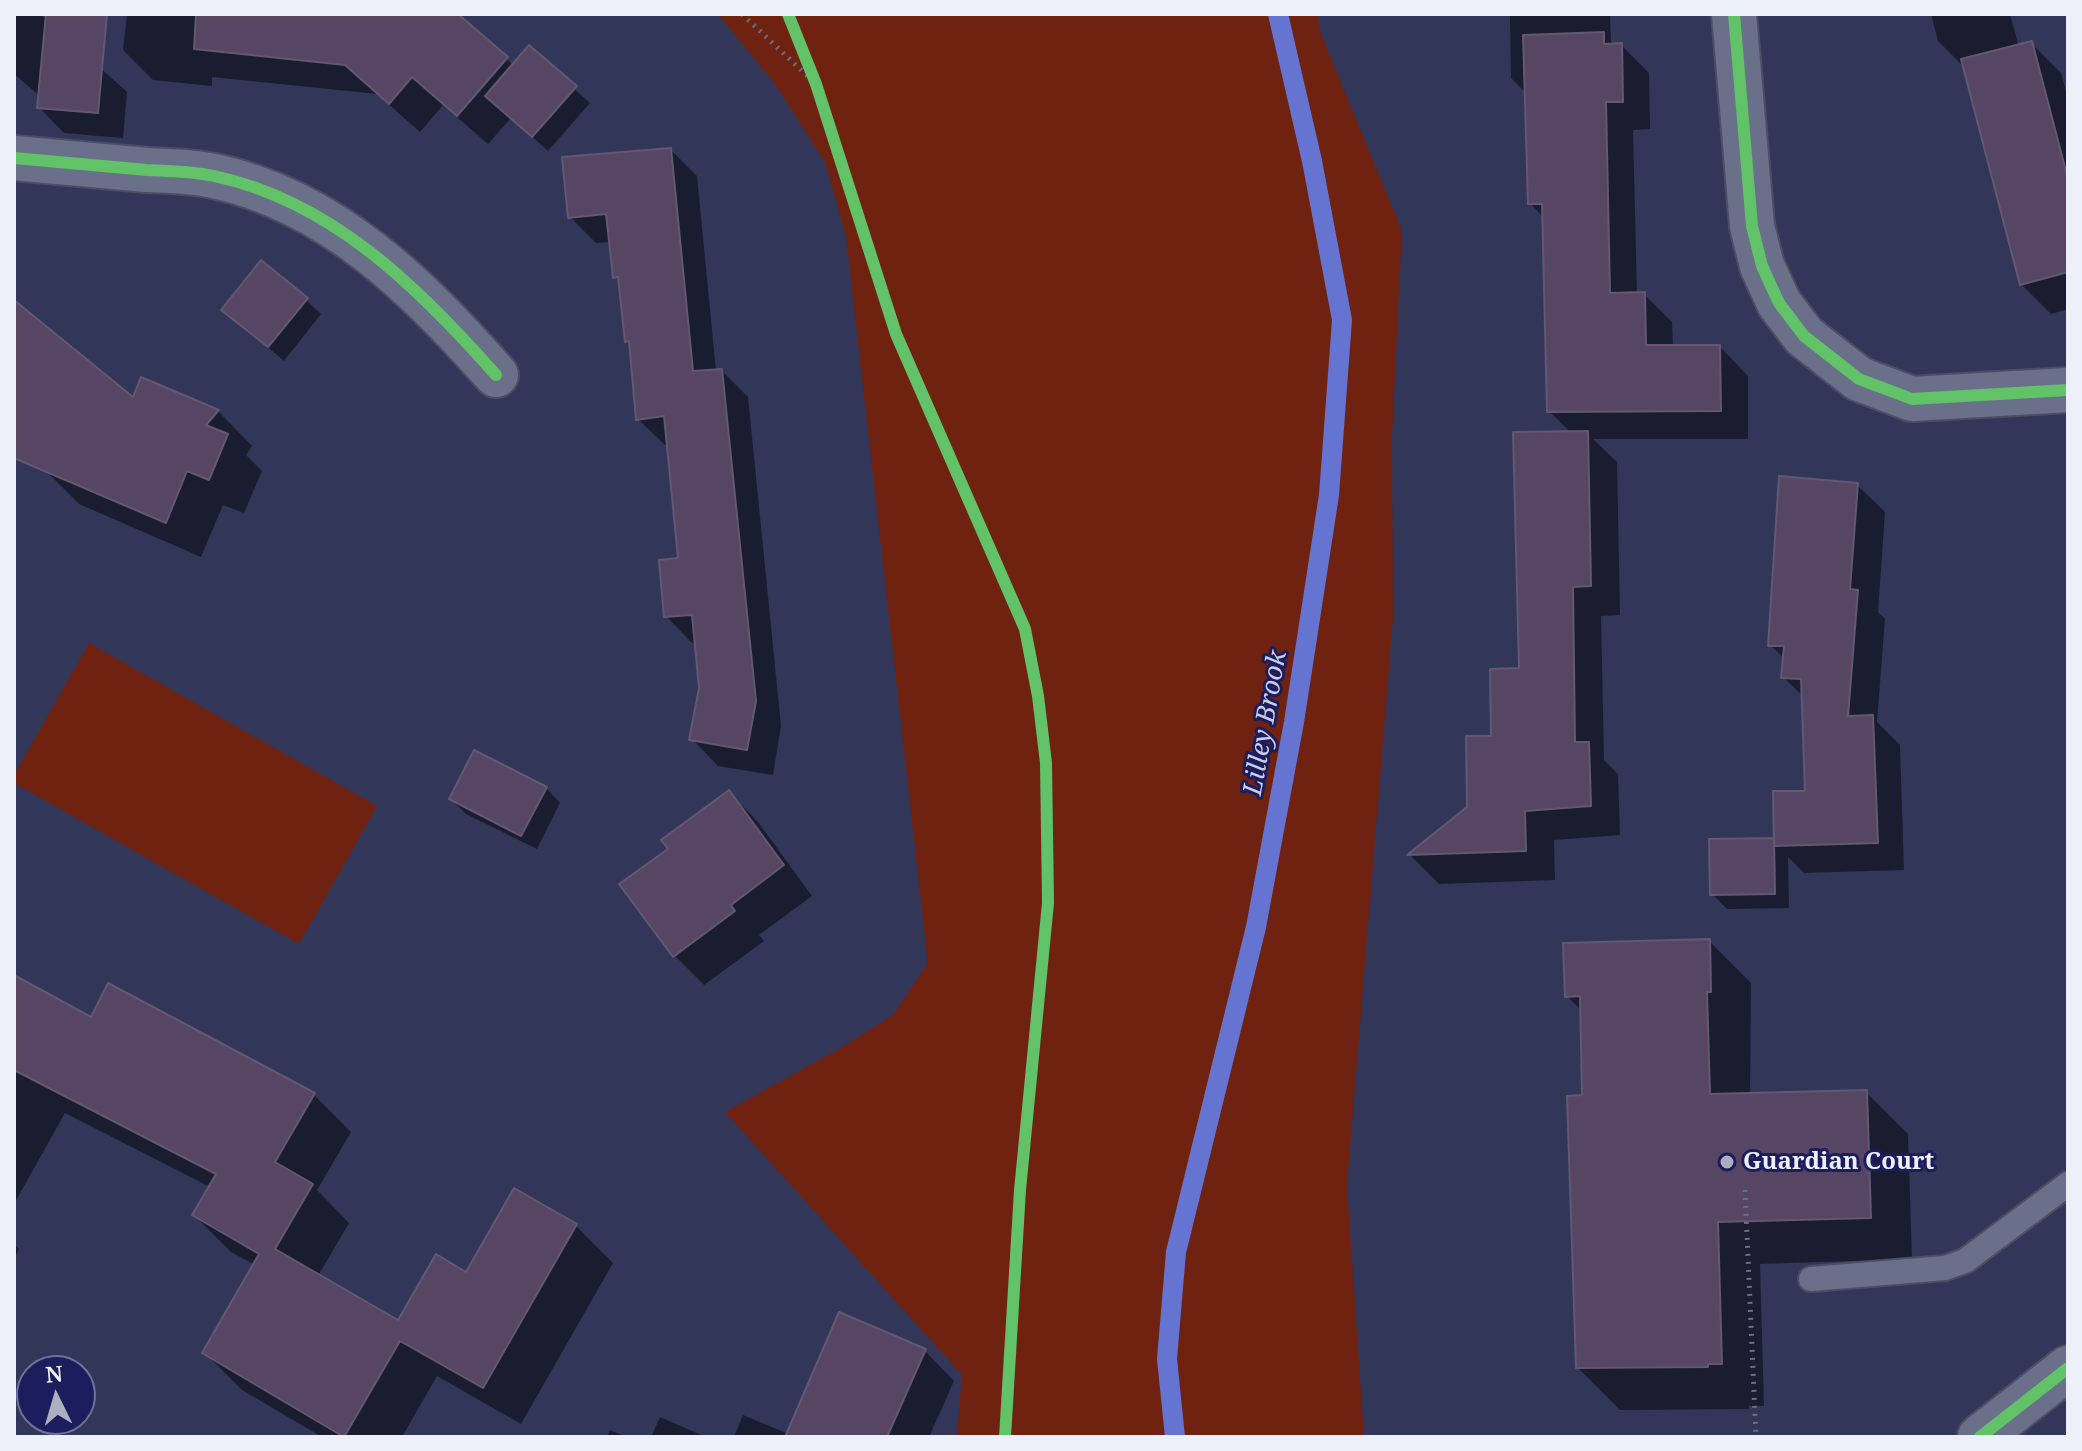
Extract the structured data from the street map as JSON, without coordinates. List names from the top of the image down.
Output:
{
  "water": ["Lilley Brook"],
  "places": ["Guardian Court"],
  "north": "top"
}
